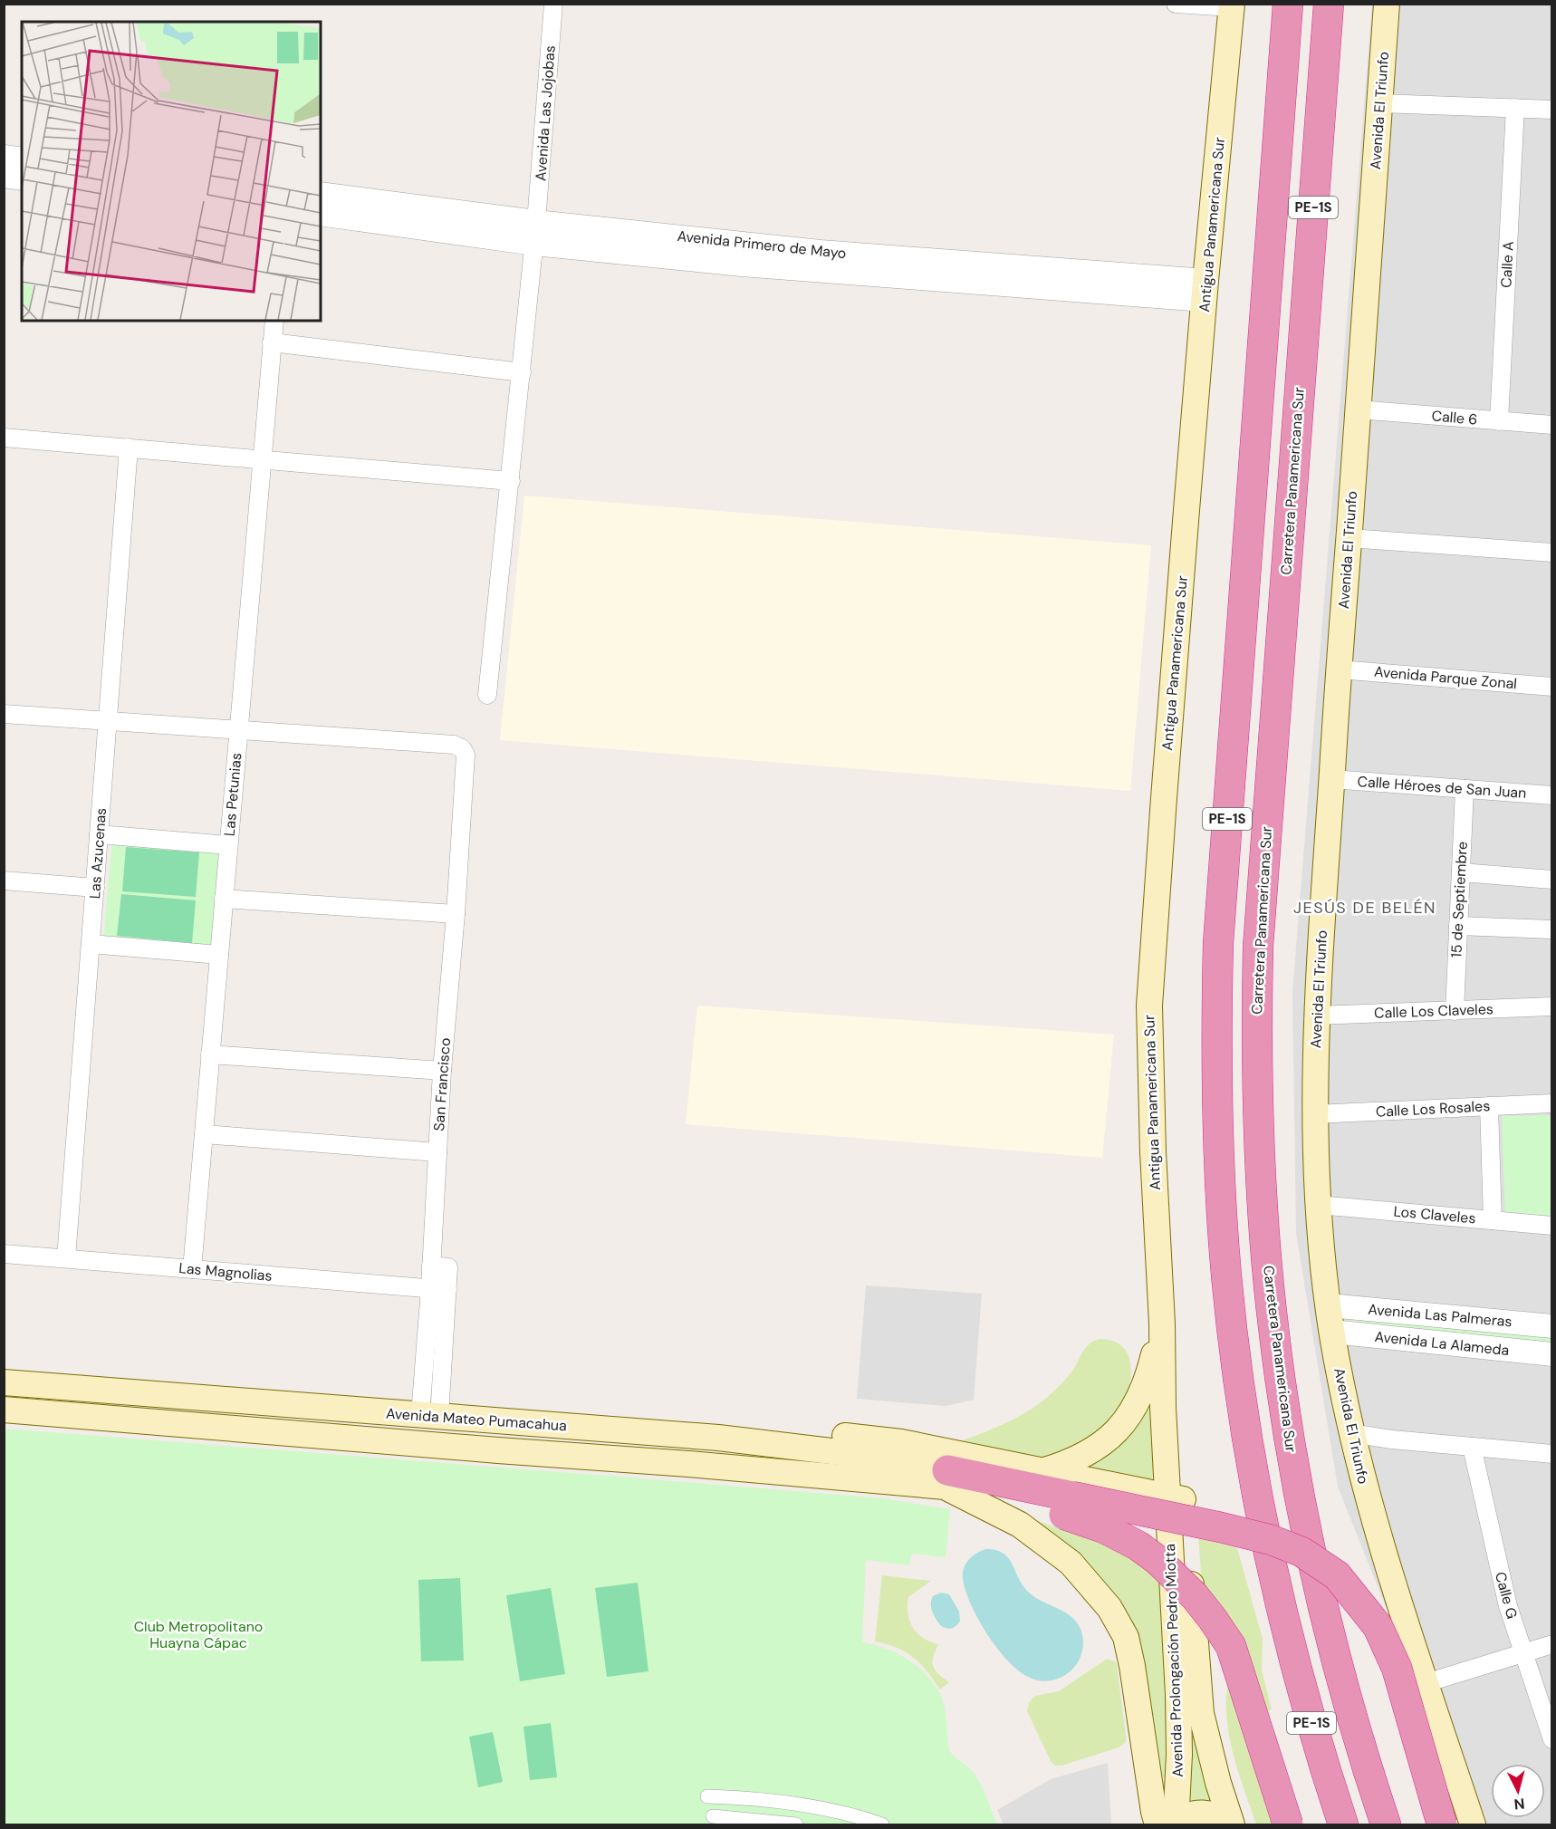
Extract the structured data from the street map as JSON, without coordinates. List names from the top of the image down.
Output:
{
  "streets": {
    "highway": ["PE-1S", "Carretera Panamericana Sur"],
    "main road": [
      "Avenida El Triunfo",
      "Antigua Panamericana Sur",
      "Avenida Mateo Pumacahua",
      "Avenida Prolongación Pedro Miotta"
    ],
    "street": [
      "Avenida Las Jojobas",
      "Avenida Primero de Mayo",
      "Calle A",
      "Calle 6",
      "Avenida Parque Zonal",
      "Calle Héroes de San Juan",
      "Las Petunias",
      "Las Azucenas",
      "15 de Septiembre",
      "Calle Los Claveles",
      "San Francisco",
      "Calle Los Rosales",
      "Los Claveles",
      "Las Magnolias",
      "Avenida Las Palmeras",
      "Avenida La Alameda",
      "Calle G"
    ]
  },
  "crossings": [
    ["Avenida El Triunfo", "Calle 6"],
    ["Avenida El Triunfo", "Avenida Parque Zonal"],
    ["Avenida El Triunfo", "Calle Héroes de San Juan"],
    ["Avenida El Triunfo", "Calle Los Claveles"],
    ["Avenida El Triunfo", "Calle Los Rosales"],
    ["Avenida El Triunfo", "Los Claveles"],
    ["Avenida El Triunfo", "Avenida Las Palmeras"],
    ["Avenida El Triunfo", "Avenida La Alameda"],
    ["Avenida Las Jojobas", "Avenida Primero de Mayo"],
    ["Antigua Panamericana Sur", "Avenida Primero de Mayo"],
    ["Antigua Panamericana Sur", "Avenida Prolongación Pedro Miotta"],
    ["Calle A", "Calle 6"],
    ["Calle Héroes de San Juan", "15 de Septiembre"],
    ["Las Petunias", "San Francisco"],
    ["Las Petunias", "Las Magnolias"],
    ["Las Azucenas", "Las Magnolias"],
    ["15 de Septiembre", "Calle Los Claveles"],
    ["San Francisco", "Las Magnolias"],
    ["San Francisco", "Avenida Mateo Pumacahua"]
  ],
  "districts": ["JESÚS DE BELÉN"],
  "parks": ["Club Metropolitano Huayna Cápac"],
  "north": "bottom"
}
